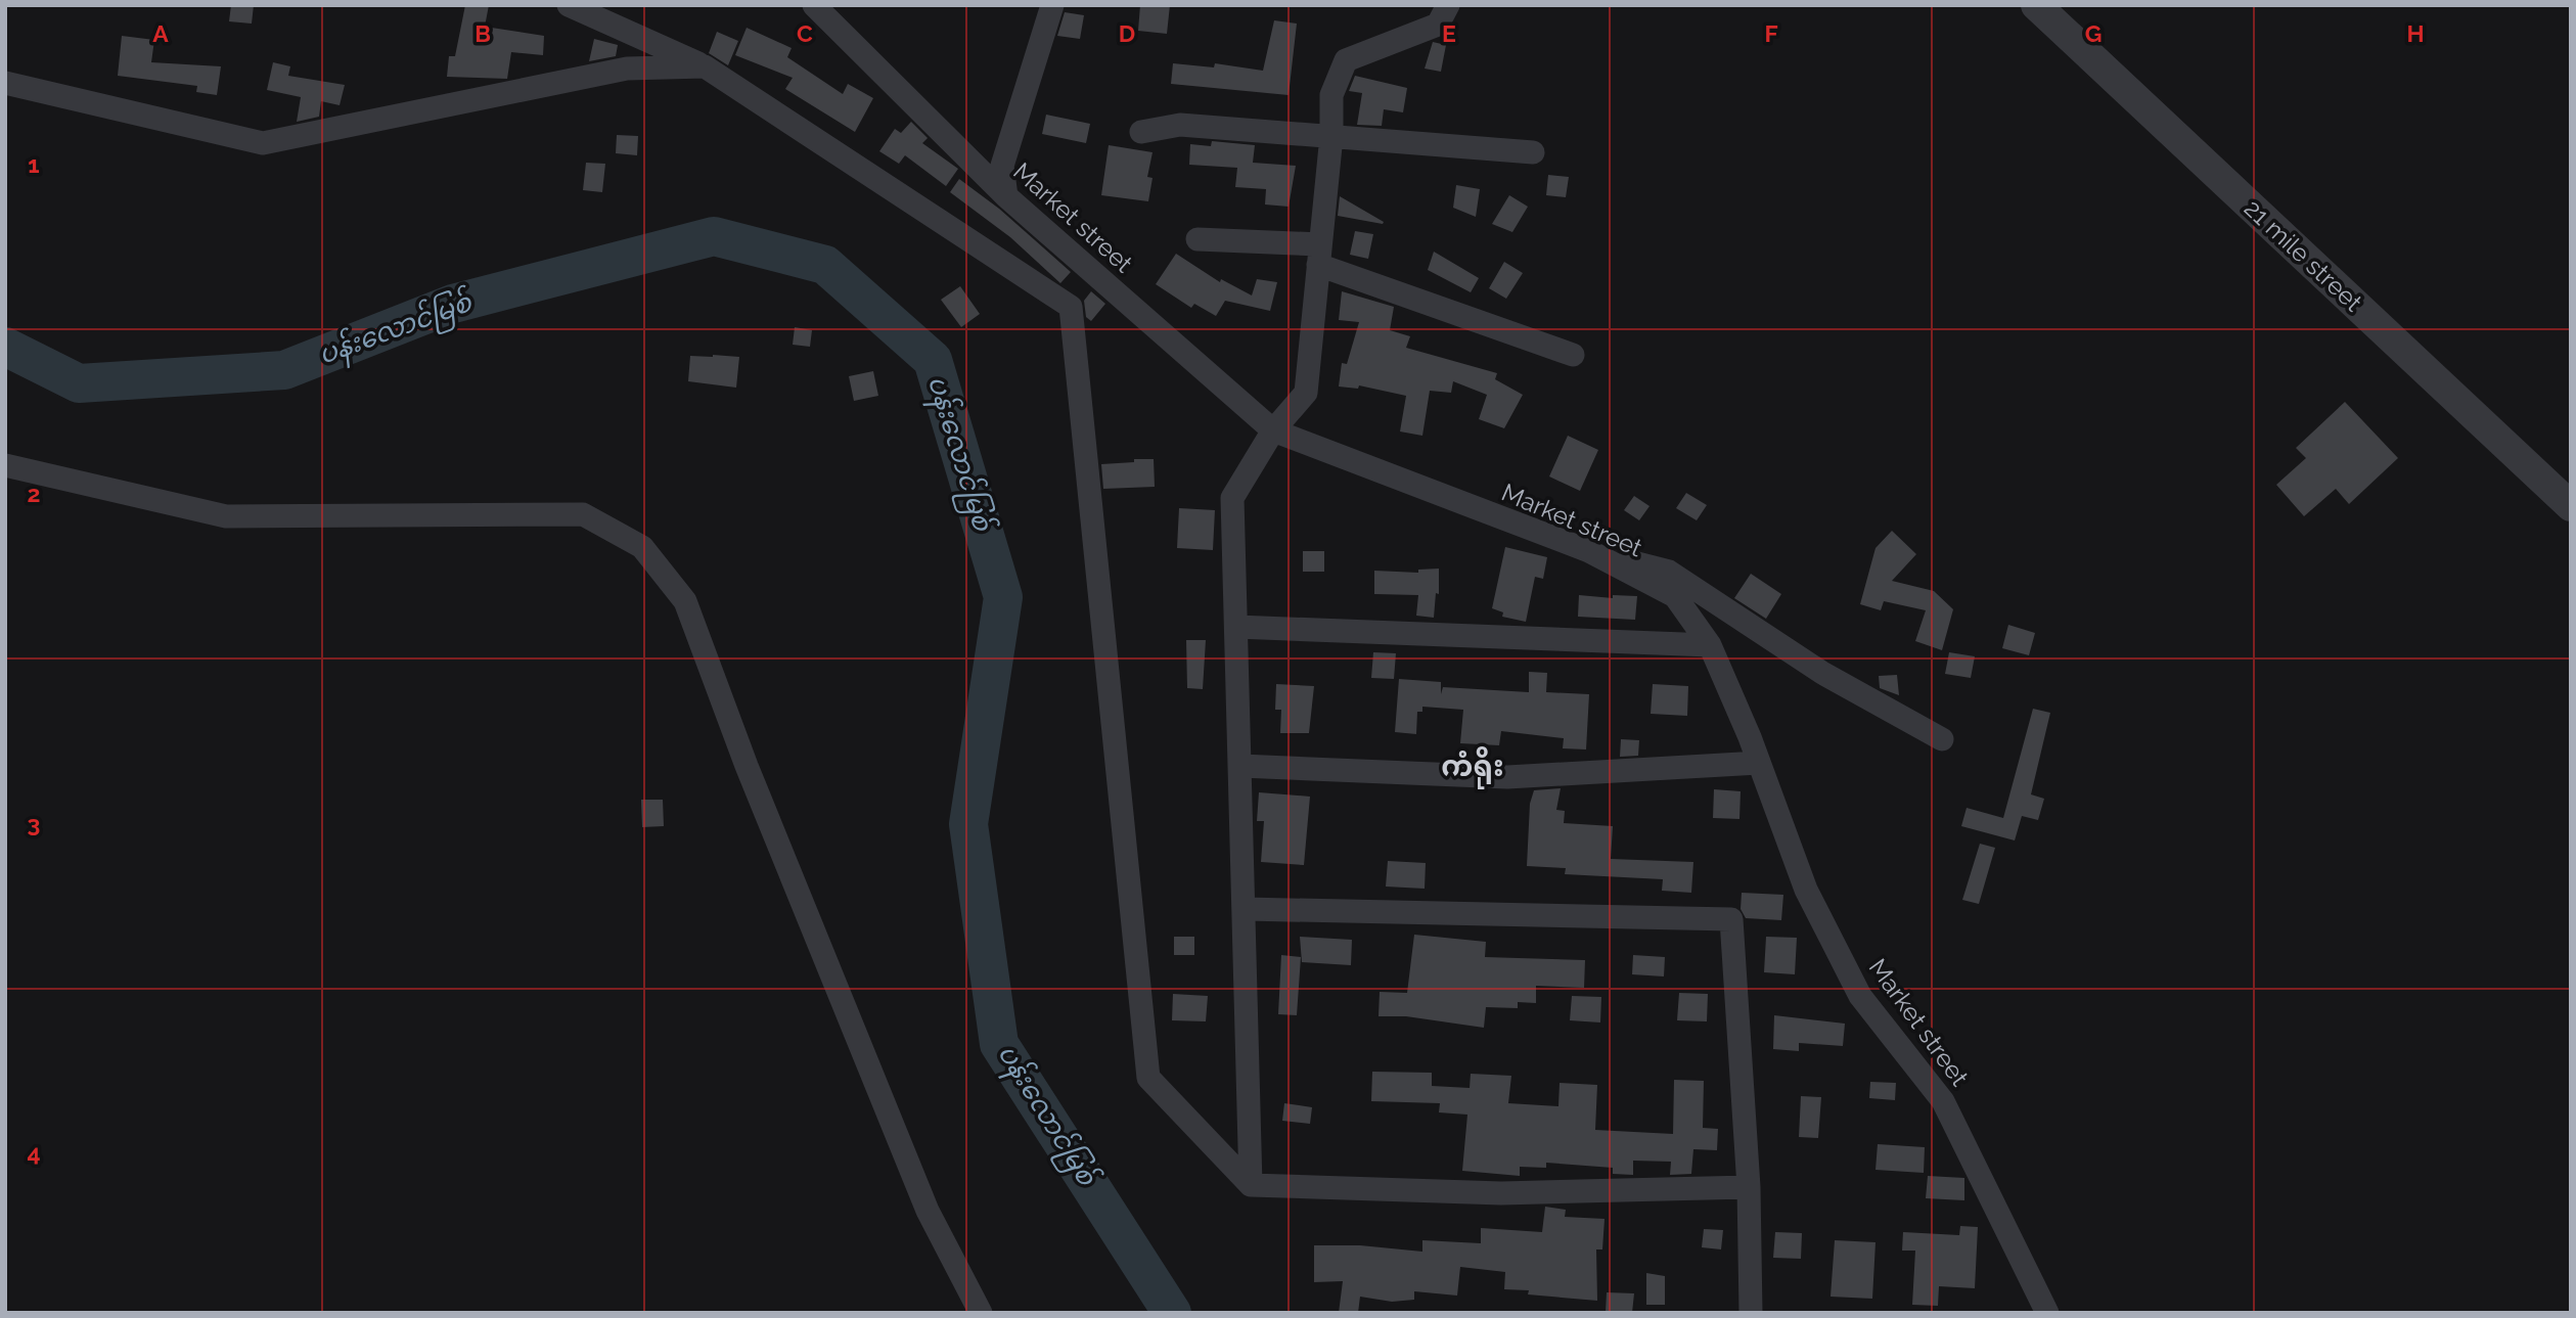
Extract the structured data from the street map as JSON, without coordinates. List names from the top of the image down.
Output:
{
  "streets": {
    "street": ["Market street", "21 mile street"]
  },
  "districts": ["ကံရိုး"],
  "water": ["ပန်းလောင်မြစ်"],
  "grid": {
    "columns": [
      "A",
      "B",
      "C",
      "D",
      "E",
      "F",
      "G",
      "H"
    ],
    "rows": [
      "1",
      "2",
      "3",
      "4"
    ]
  }
}
